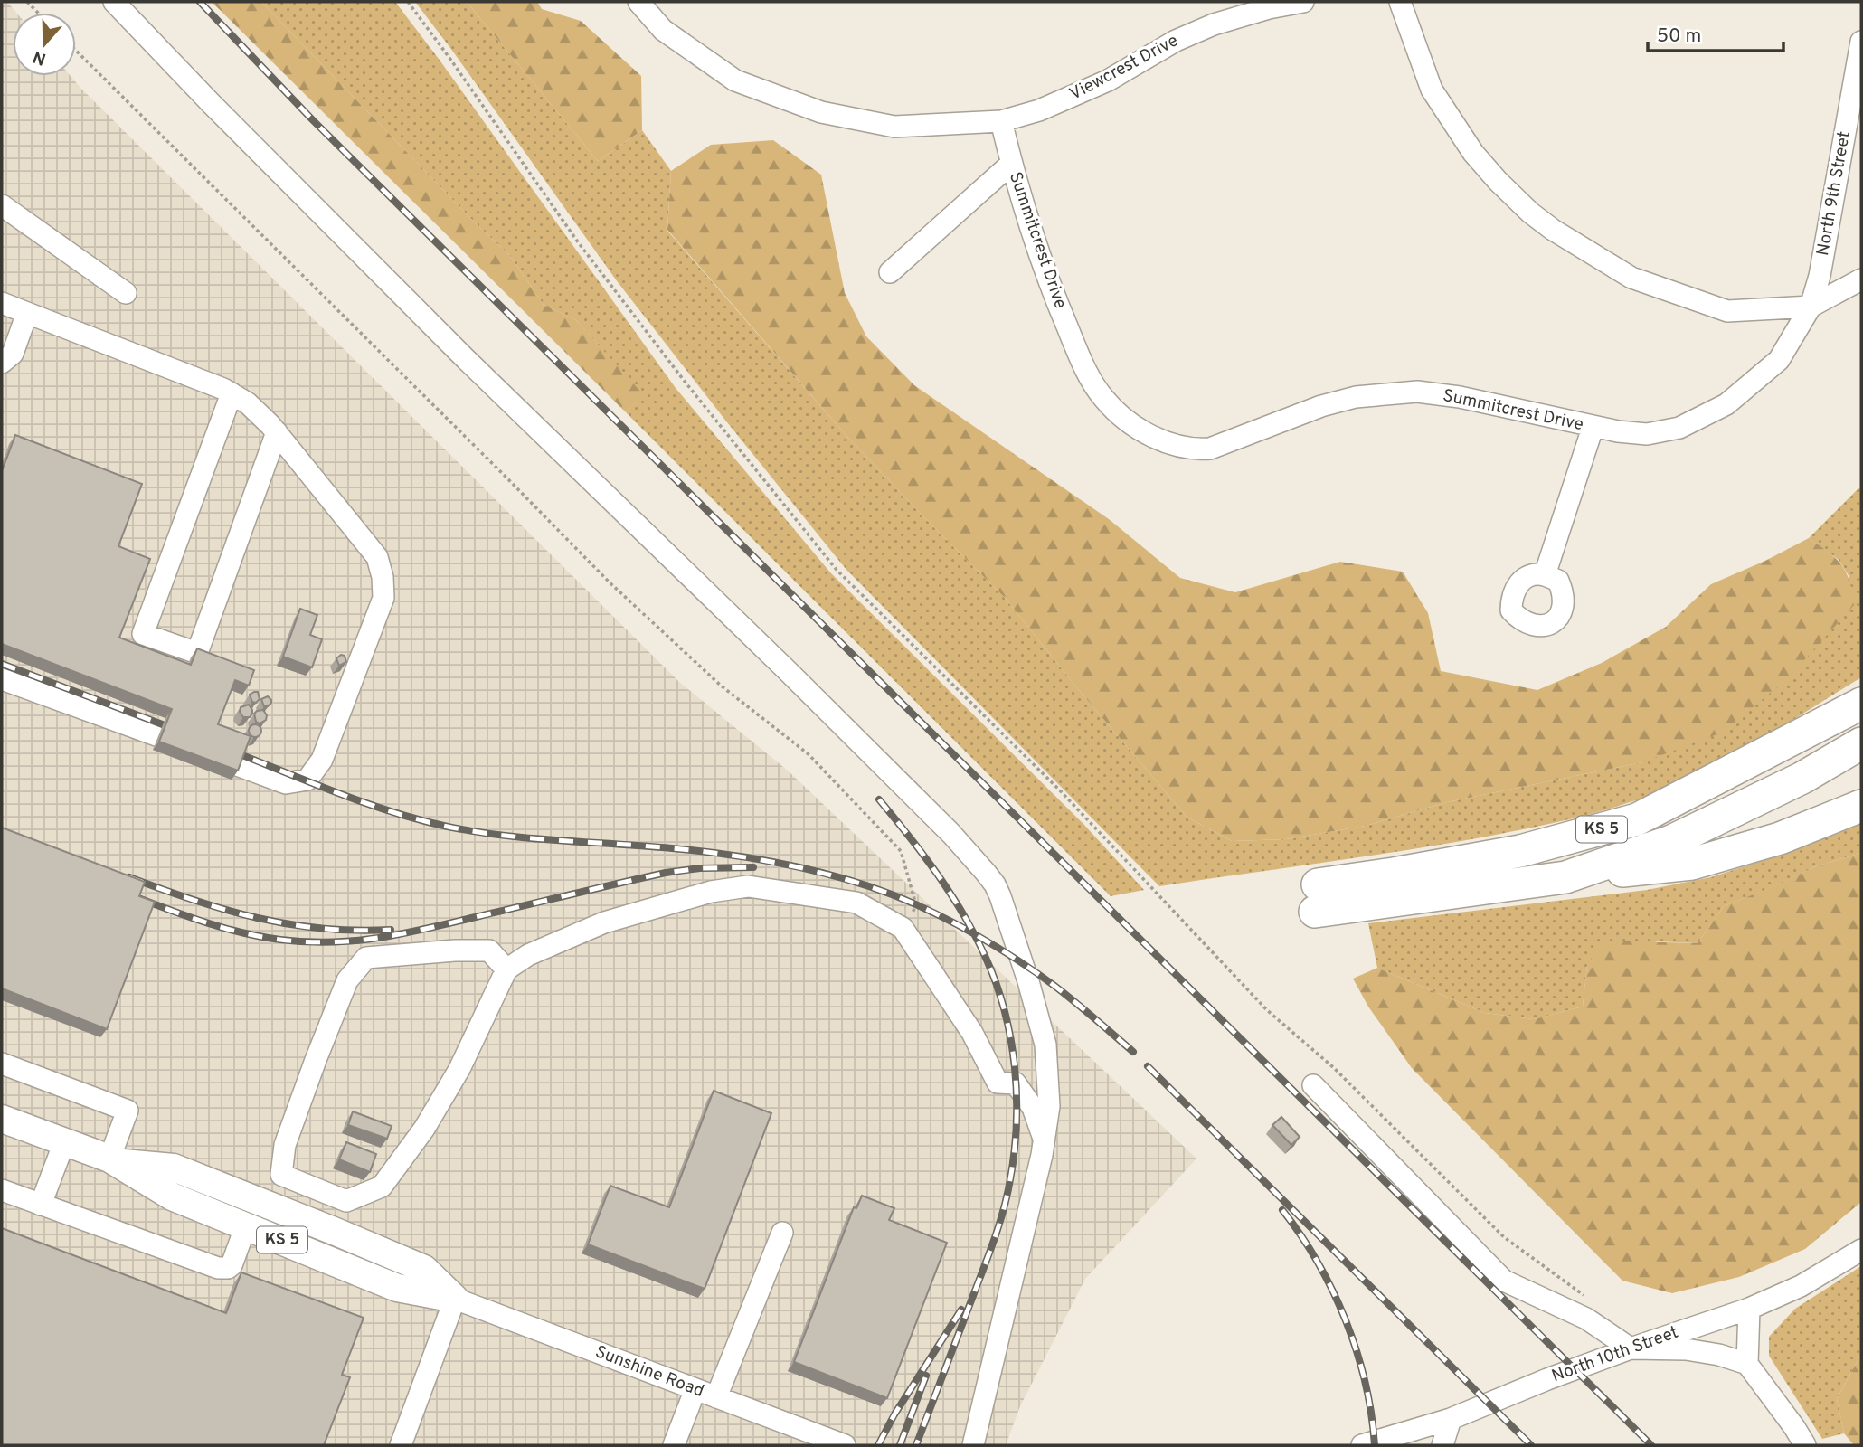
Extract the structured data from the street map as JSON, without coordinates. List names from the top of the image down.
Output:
{
  "streets": {
    "highway": ["KS 5"],
    "main road": ["Sunshine Road"],
    "street": [
      "Viewcrest Drive",
      "North 9th Street",
      "Summitcrest Drive",
      "North 10th Street"
    ]
  },
  "crossings": [
    ["Viewcrest Drive", "Summitcrest Drive"],
    ["North 9th Street", "Summitcrest Drive"]
  ],
  "scale_bar": "50 m",
  "north": "bottom"
}
